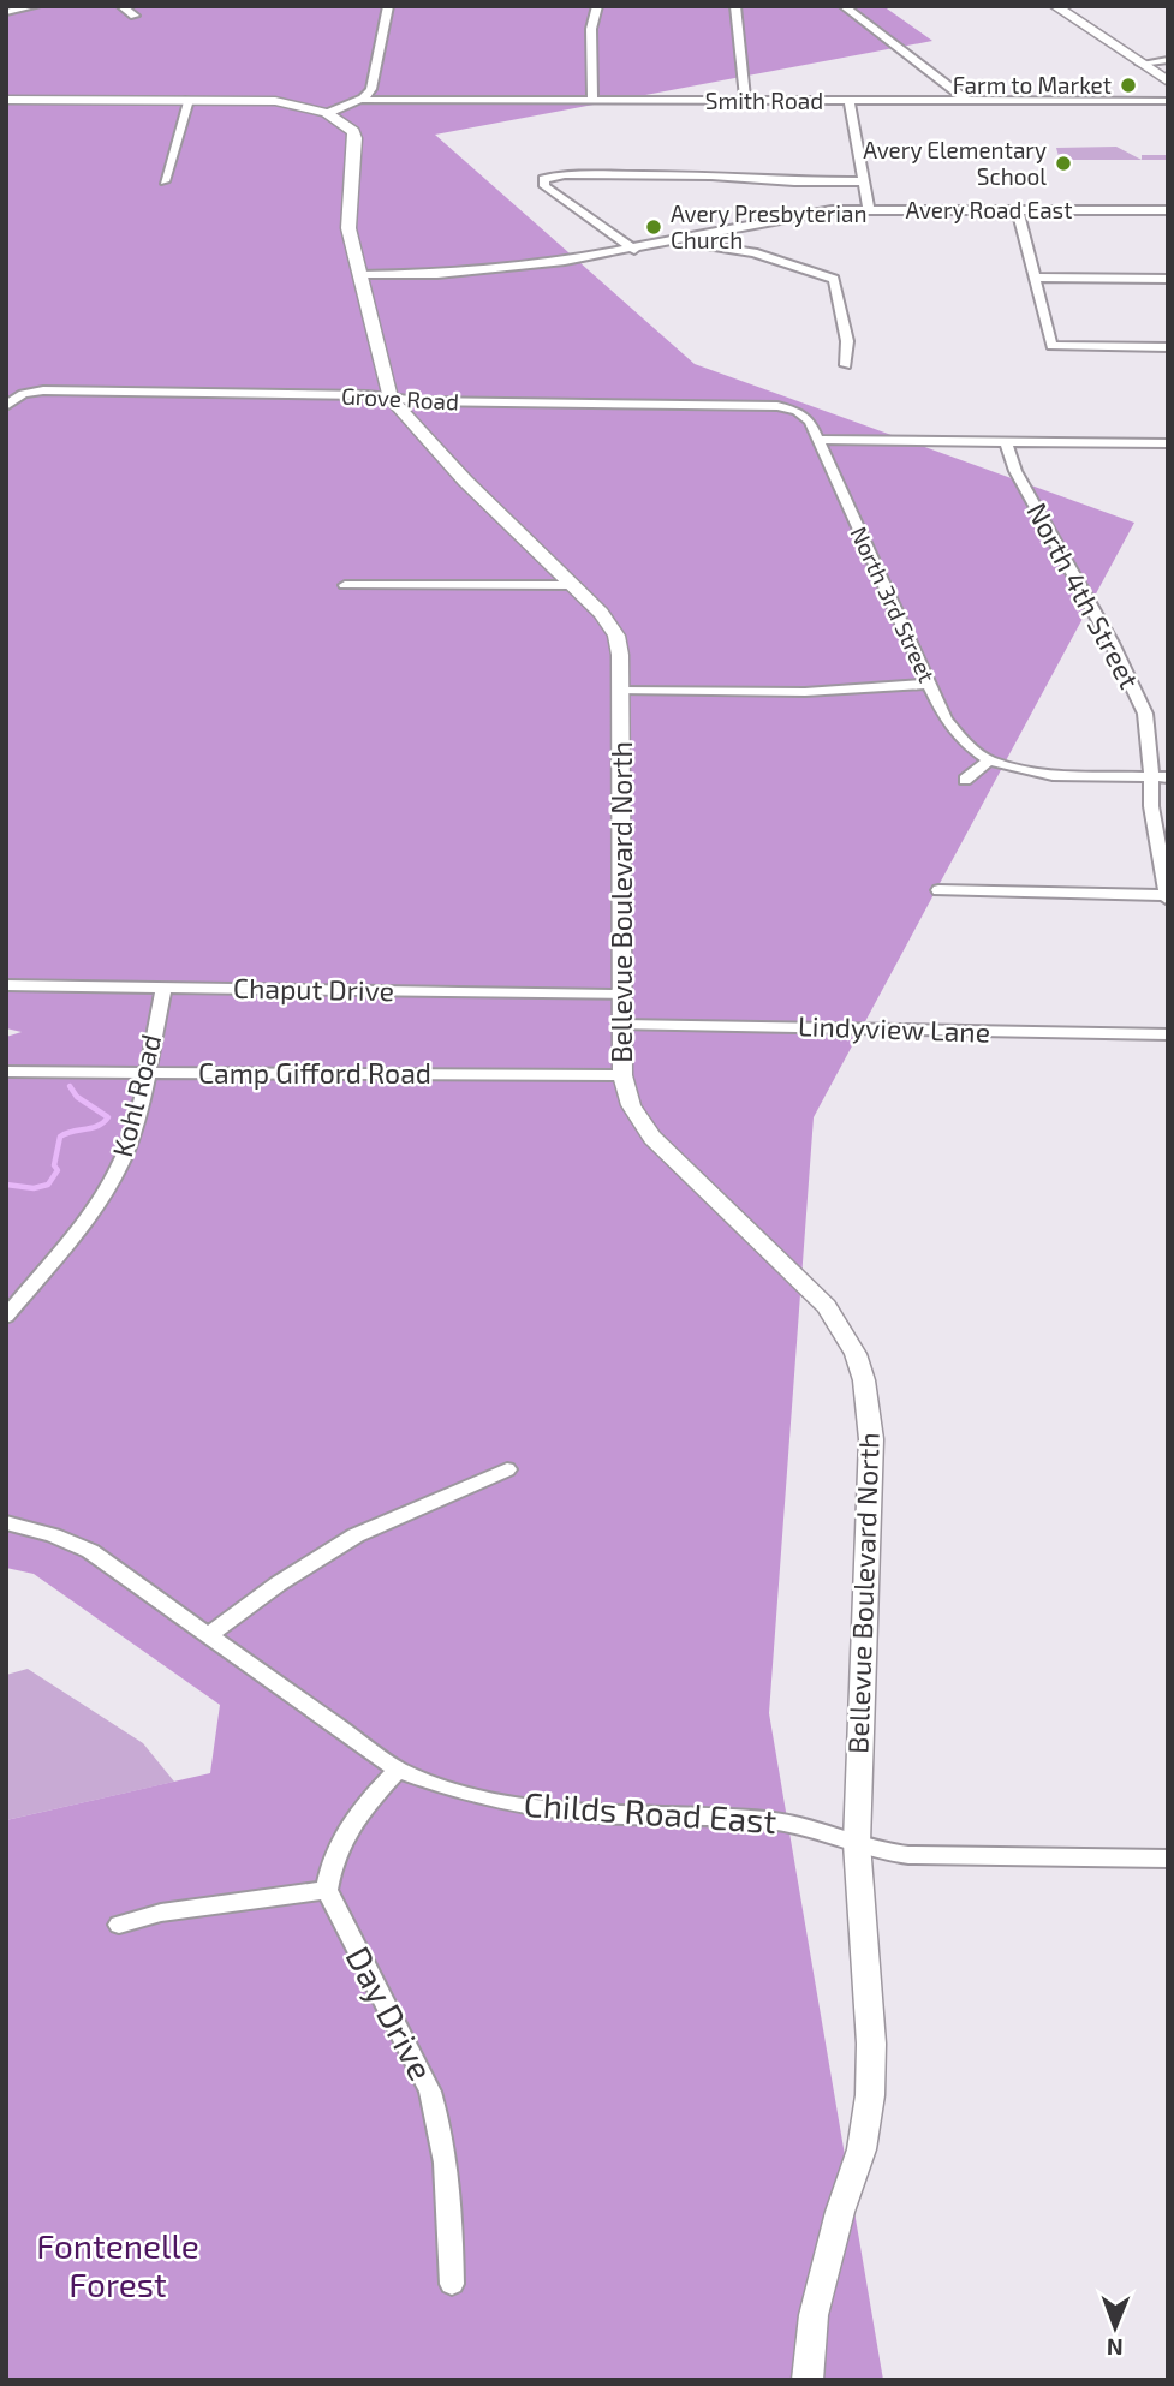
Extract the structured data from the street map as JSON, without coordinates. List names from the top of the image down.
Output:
{
  "streets": {
    "main road": ["Bellevue Boulevard North"],
    "street": [
      "Smith Road",
      "Avery Road East",
      "Grove Road",
      "North 4th Street",
      "North 3rd Street",
      "Chaput Drive",
      "Lindyview Lane",
      "Camp Gifford Road",
      "Kohl Road",
      "Childs Road East",
      "Day Drive"
    ]
  },
  "crossings": [
    ["Avery Road East", "Bellevue Boulevard North"],
    ["Grove Road", "North 3rd Street"],
    ["Grove Road", "Bellevue Boulevard North"],
    ["Bellevue Boulevard North", "Chaput Drive"],
    ["Bellevue Boulevard North", "Lindyview Lane"],
    ["Bellevue Boulevard North", "Camp Gifford Road"],
    ["Bellevue Boulevard North", "Childs Road East"],
    ["Chaput Drive", "Kohl Road"],
    ["Camp Gifford Road", "Kohl Road"]
  ],
  "parks": ["Fontenelle Forest"],
  "places": ["Farm to Market", "Avery Elementary School", "Avery Presbyterian Church"],
  "north": "bottom"
}
